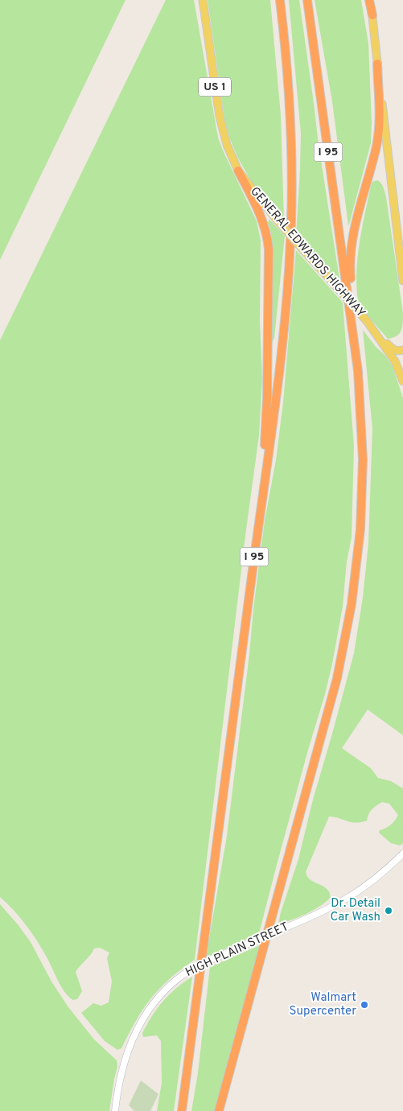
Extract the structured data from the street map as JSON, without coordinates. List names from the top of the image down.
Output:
{
  "streets": {
    "highway": ["I 95"],
    "main road": ["US 1", "GENERAL EDWARDS HIGHWAY", "HIGH PLAIN STREET"]
  },
  "places": ["Dr. Detail Car Wash", "Walmart Supercenter"]
}
